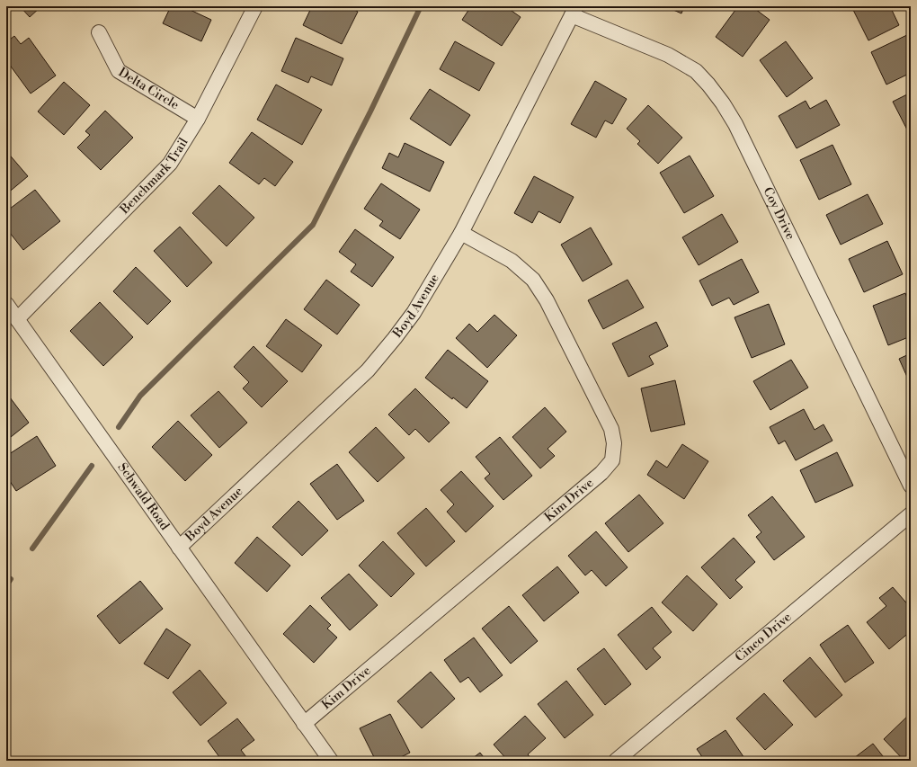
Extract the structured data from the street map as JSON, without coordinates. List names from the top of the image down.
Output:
{
  "streets": {
    "street": [
      "Delta Circle",
      "Benchmark Trail",
      "Coy Drive",
      "Boyd Avenue",
      "Schwald Road",
      "Kim Drive",
      "Cinco Drive"
    ]
  },
  "crossings": [
    ["Delta Circle", "Benchmark Trail"],
    ["Benchmark Trail", "Schwald Road"],
    ["Coy Drive", "Boyd Avenue"],
    ["Boyd Avenue", "Schwald Road"],
    ["Boyd Avenue", "Kim Drive"],
    ["Schwald Road", "Kim Drive"]
  ]
}
